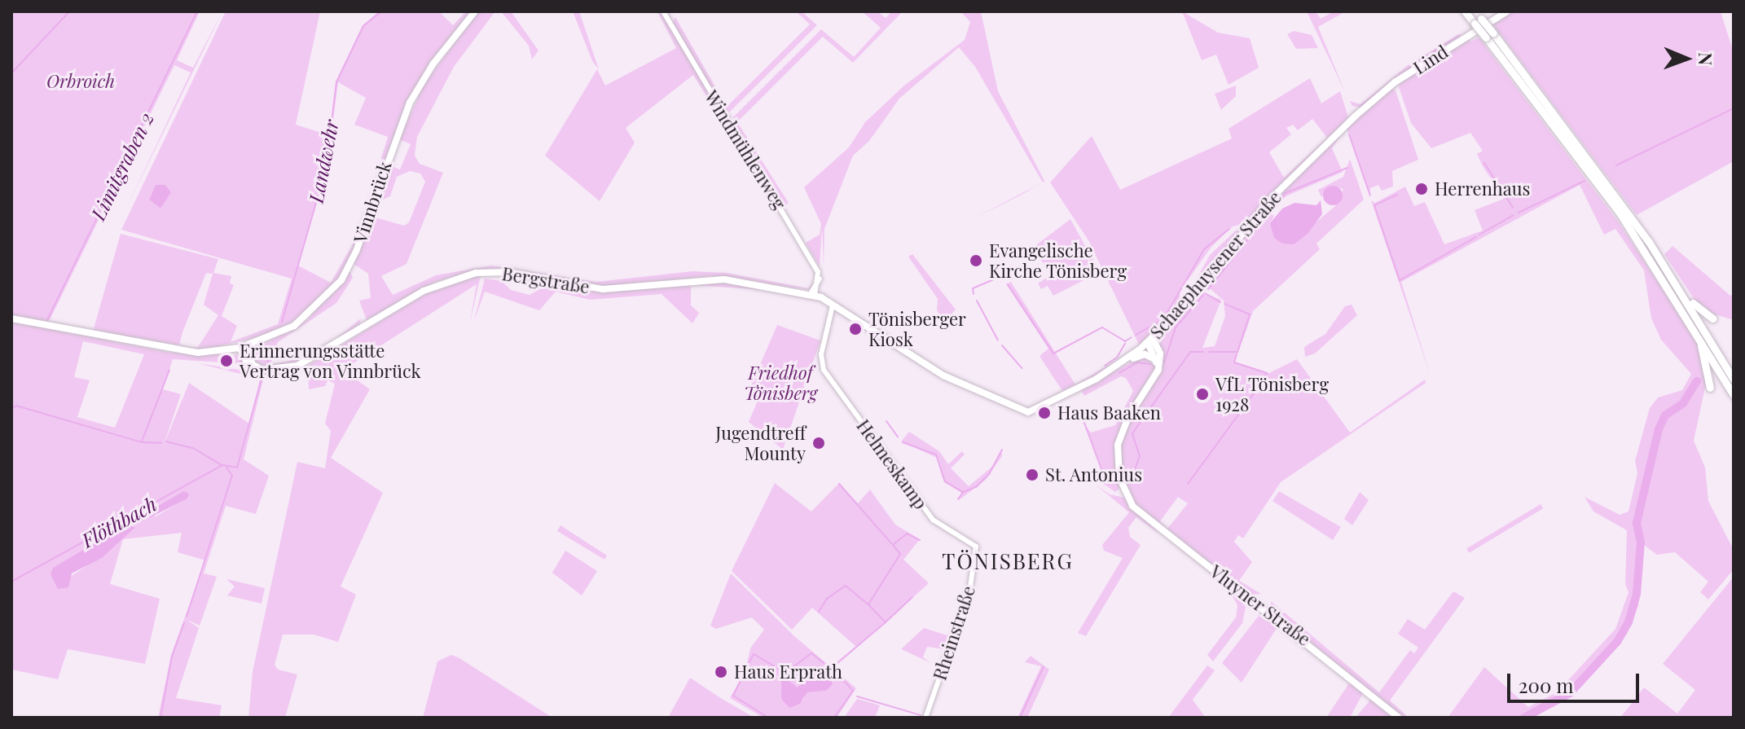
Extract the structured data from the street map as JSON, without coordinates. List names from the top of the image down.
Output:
{
  "streets": {
    "main road": [
      "Lind",
      "Vinnbrück",
      "Schaephuysener Straße",
      "Bergstraße",
      "Vluyner Straße"
    ],
    "street": ["Windmühlenweg", "Helmeskamp", "Rheinstraße"]
  },
  "crossings": [
    ["Lind", "Schaephuysener Straße"],
    ["Windmühlenweg", "Bergstraße"],
    ["Schaephuysener Straße", "Bergstraße"],
    ["Bergstraße", "Helmeskamp"],
    ["Helmeskamp", "Rheinstraße"]
  ],
  "districts": ["TÖNISBERG"],
  "water": ["Landwehr", "Limitgraben 2", "Flöthbach"],
  "parks": ["Orbroich", "Friedhof Tönisberg"],
  "places": [
    "Herrenhaus",
    "Evangelische Kirche Tönisberg",
    "Tönisberger Kiosk",
    "Erinnerungsstätte Vertrag von Vinnbrück",
    "VfL Tönisberg 1928",
    "Haus Baaken",
    "Jugendtreff Mounty",
    "St. Antonius",
    "Haus Erprath"
  ],
  "scale_bar": "200 m",
  "north": "right"
}
